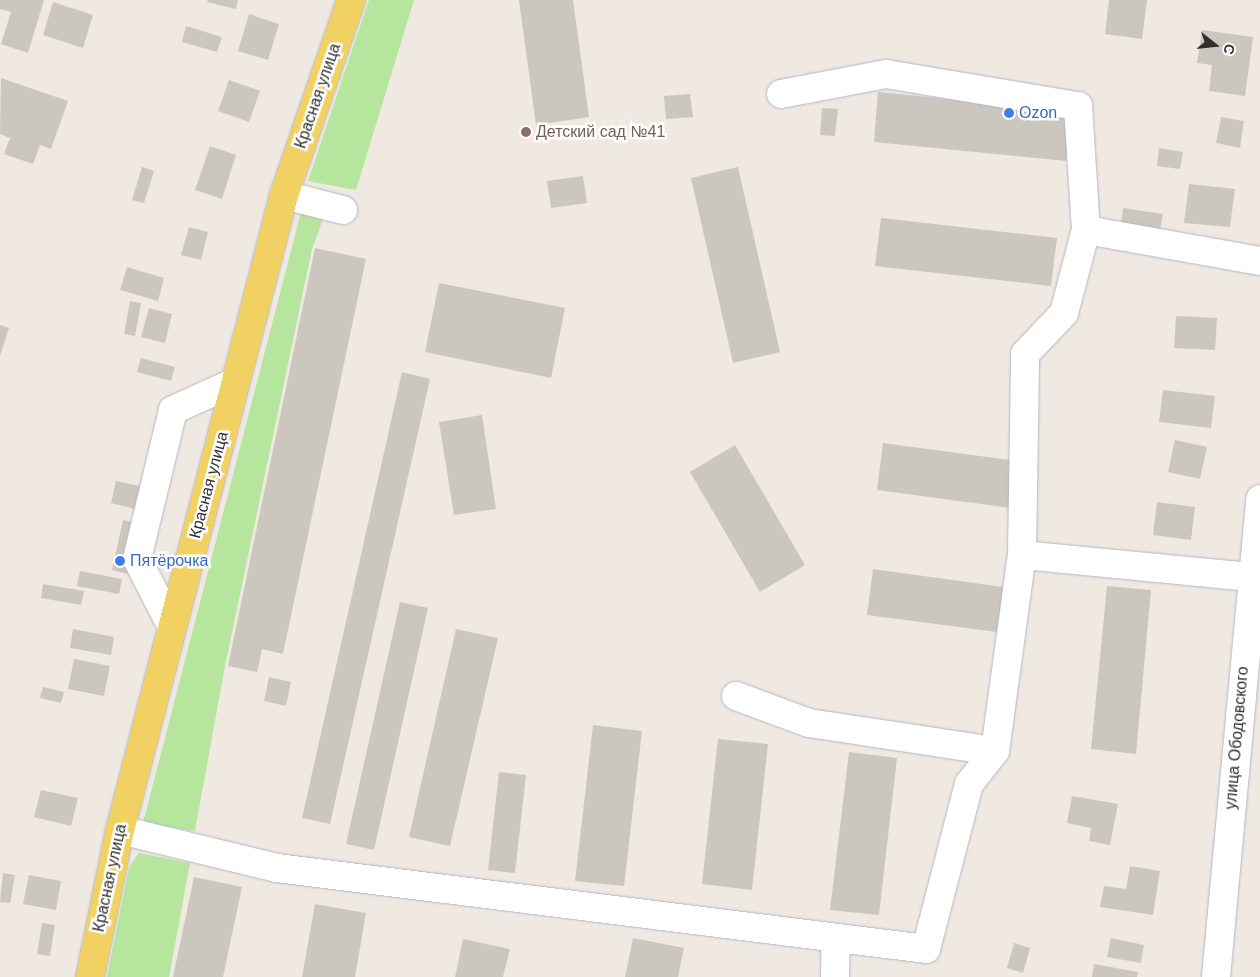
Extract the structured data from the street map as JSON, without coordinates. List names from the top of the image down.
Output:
{
  "streets": {
    "main road": ["Красная улица"],
    "street": ["улица Ободовского"]
  },
  "places": ["Ozon", "Детский сад №41", "Пятёрочка"],
  "north": "right"
}
